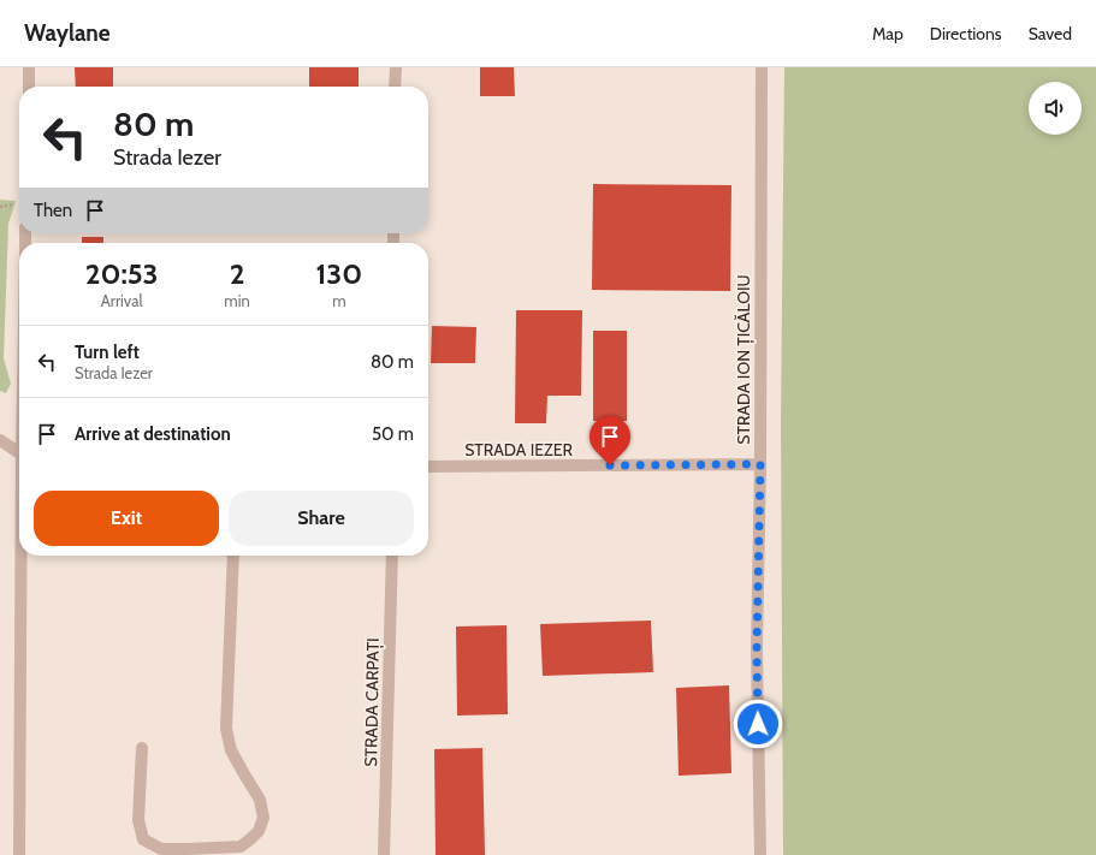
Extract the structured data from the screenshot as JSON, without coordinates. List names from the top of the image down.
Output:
{
  "streets": {
    "street": ["STRADA ION ȚICĂLOIU", "STRADA IEZER", "STRADA CARPAȚI"]
  },
  "crossings": [
    ["STRADA ION ȚICĂLOIU", "STRADA IEZER"]
  ],
  "page": {
    "header": "Waylane",
    "nav": ["Map", "Directions", "Saved"],
    "turn": ["80 m", "Strada Iezer"],
    "then": "Then",
    "eta": [
      "20:53",
      "Arrival",
      "2",
      "min",
      "130",
      "m"
    ],
    "list": [
      {
        "name": "Turn left",
        "note": "Strada Iezer",
        "value": "80 m"
      },
      {
        "name": "Arrive at destination",
        "value": "50 m"
      }
    ],
    "buttons": ["Exit", "Share"]
  }
}
